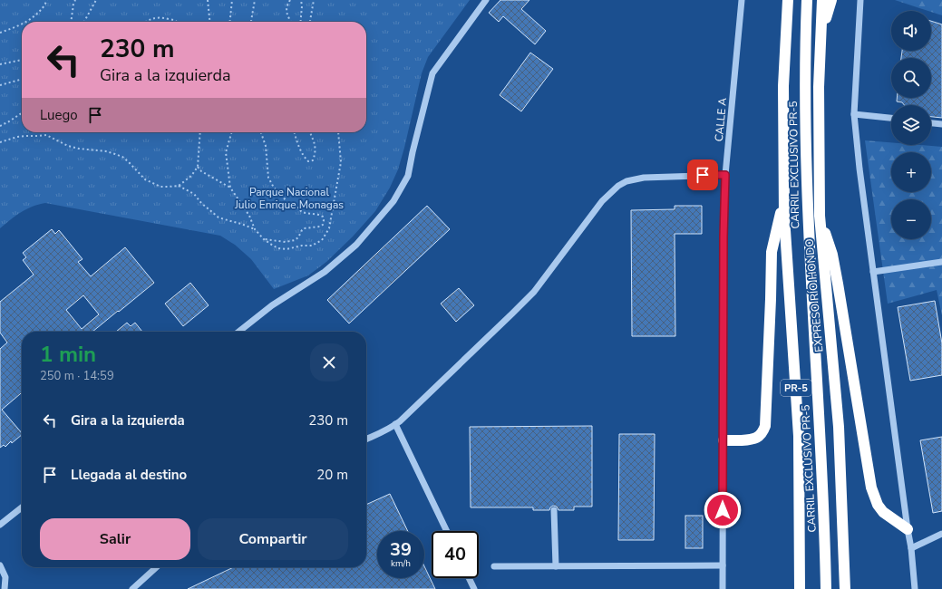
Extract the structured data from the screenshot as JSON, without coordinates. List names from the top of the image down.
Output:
{
  "streets": {
    "highway": ["CARRIL EXCLUSIVO PR-5", "EXPRESO RÍO HONDO", "PR-5"],
    "street": ["CALLE A"]
  },
  "parks": ["Parque Nacional Julio Enrique Monagas"],
  "page": {
    "map_buttons": ["+", "−"],
    "turn": ["230 m", "Gira a la izquierda"],
    "then": "Luego",
    "heading": ["1 min", "250 m · 14:59"],
    "list": [
      {
        "name": "Gira a la izquierda",
        "value": "230 m"
      },
      {
        "name": "Llegada al destino",
        "value": "20 m"
      }
    ],
    "buttons": ["Salir", "Compartir"],
    "speed": "39 km/h",
    "limit": "40"
  }
}
